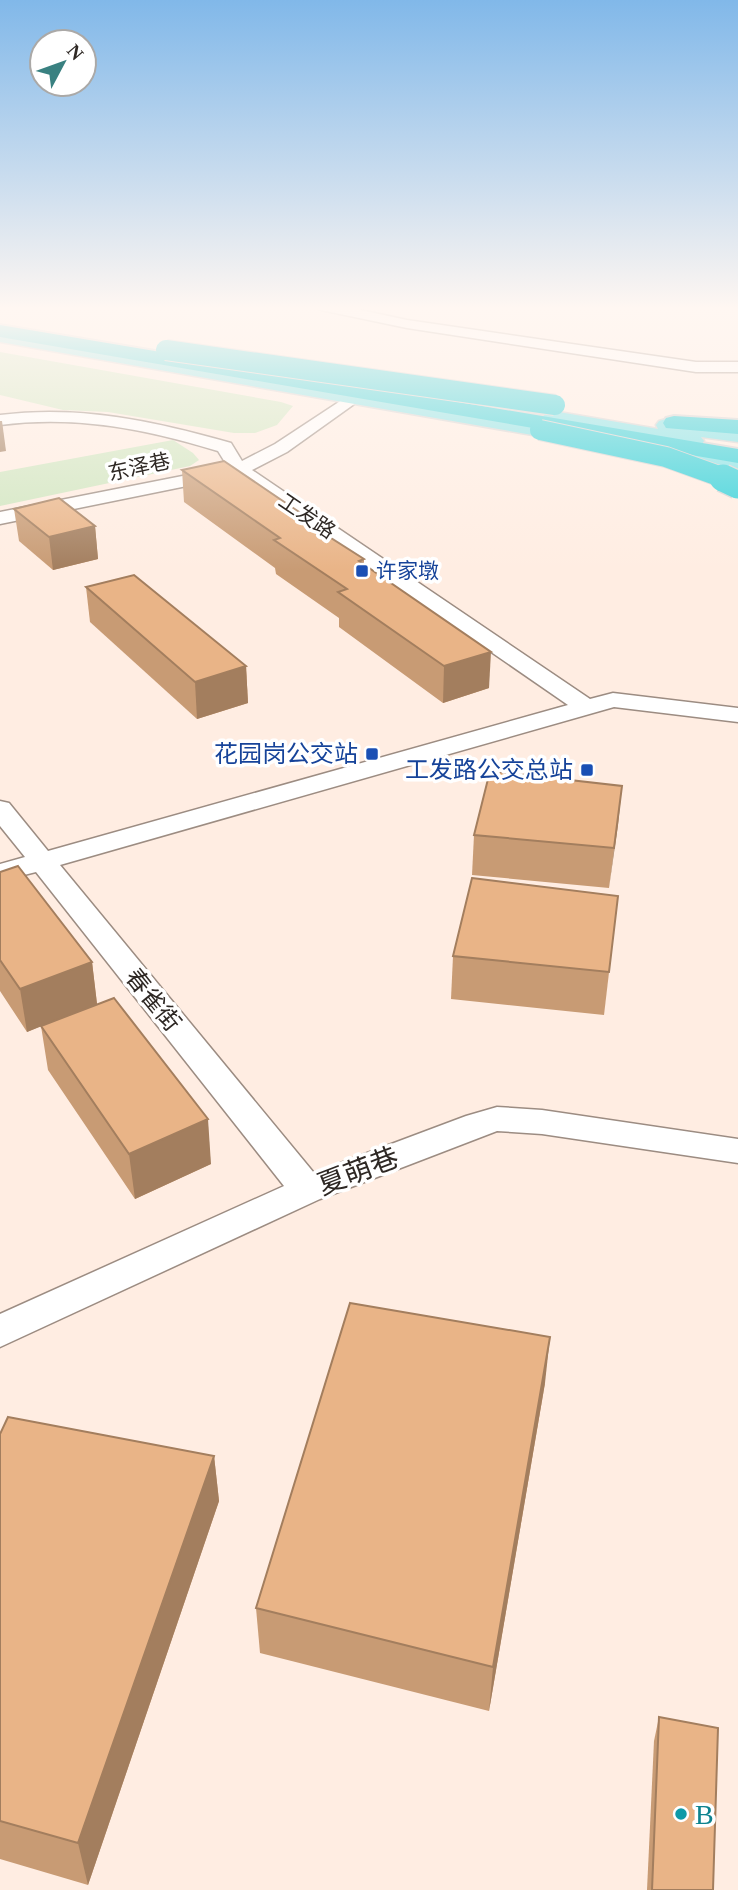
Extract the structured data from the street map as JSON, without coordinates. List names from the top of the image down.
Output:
{
  "streets": {
    "street": [
      "东泽巷",
      "工发路",
      "春雀街",
      "夏萌巷"
    ]
  },
  "crossings": [
    ["东泽巷", "工发路"],
    ["春雀街", "夏萌巷"]
  ],
  "places": {
    "transit": ["许家墩", "花园岗公交站", "工发路公交总站"],
    "other": ["B"]
  },
  "north": "top right"
}
